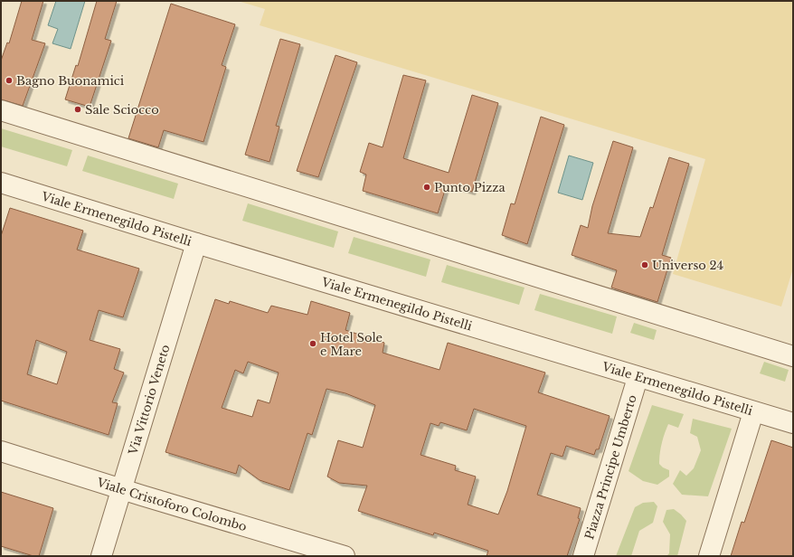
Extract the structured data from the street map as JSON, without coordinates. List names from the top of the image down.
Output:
{
  "streets": {
    "street": [
      "Viale Ermenegildo Pistelli",
      "Via Vittorio Veneto",
      "Piazza Principe Umberto",
      "Viale Cristoforo Colombo"
    ]
  },
  "crossings": [
    ["Viale Ermenegildo Pistelli", "Via Vittorio Veneto"],
    ["Viale Ermenegildo Pistelli", "Piazza Principe Umberto"],
    ["Via Vittorio Veneto", "Viale Cristoforo Colombo"]
  ],
  "places": [
    "Bagno Buonamici",
    "Sale Sciocco",
    "Punto Pizza",
    "Universo 24",
    "Hotel Sole e Mare"
  ]
}
